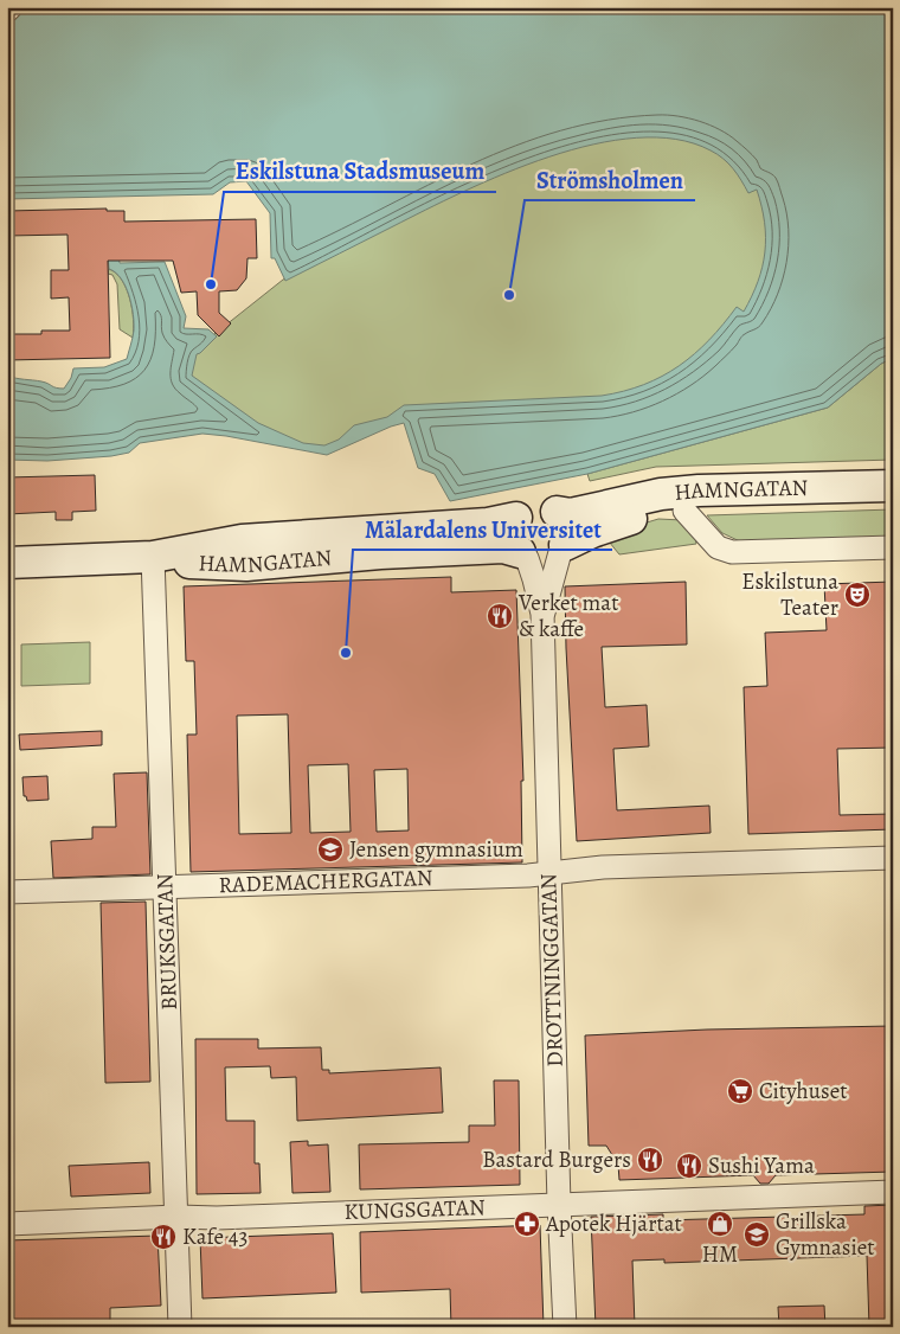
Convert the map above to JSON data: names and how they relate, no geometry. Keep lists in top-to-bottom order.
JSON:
{
  "streets": {
    "street": [
      "HAMNGATAN",
      "RADEMACHERGATAN",
      "BRUKSGATAN",
      "DROTTNINGGATAN",
      "KUNGSGATAN"
    ]
  },
  "crossings": [
    ["HAMNGATAN", "BRUKSGATAN"],
    ["HAMNGATAN", "DROTTNINGGATAN"],
    ["RADEMACHERGATAN", "BRUKSGATAN"],
    ["RADEMACHERGATAN", "DROTTNINGGATAN"],
    ["BRUKSGATAN", "KUNGSGATAN"],
    ["DROTTNINGGATAN", "KUNGSGATAN"]
  ],
  "places": {
    "other": ["Eskilstuna Stadsmuseum", "Strömsholmen", "Mälardalens Universitet"],
    "theatre": ["Eskilstuna Teater"],
    "restaurant": [
      "Verket mat & kaffe",
      "Bastard Burgers",
      "Sushi Yama",
      "Kafe 43"
    ],
    "school or university": ["Jensen gymnasium", "Grillska Gymnasiet"],
    "supermarket": ["Cityhuset"],
    "pharmacy": ["Apotek Hjärtat"],
    "shop": ["HM"]
  }
}
